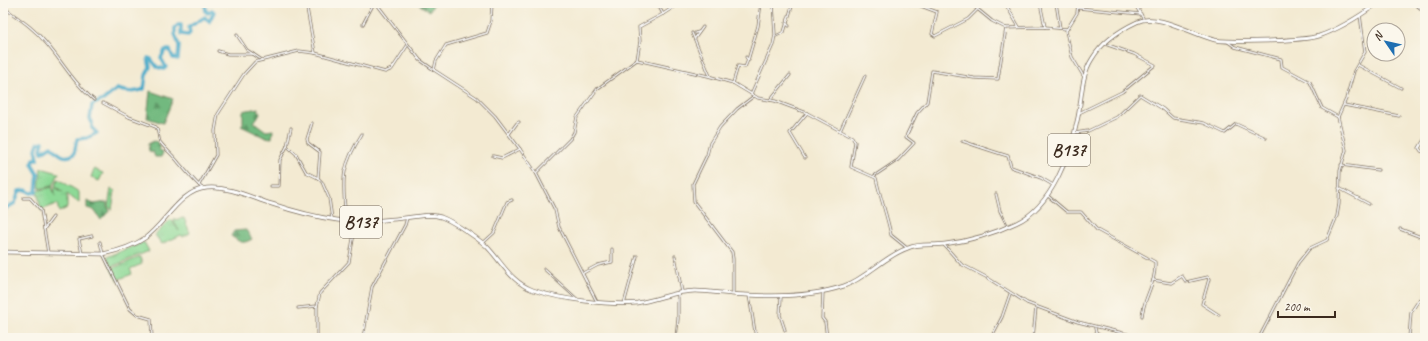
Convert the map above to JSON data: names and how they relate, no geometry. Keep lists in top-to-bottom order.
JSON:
{
  "streets": {
    "main road": ["B137"]
  },
  "scale_bar": "200 m",
  "north": "top left"
}
